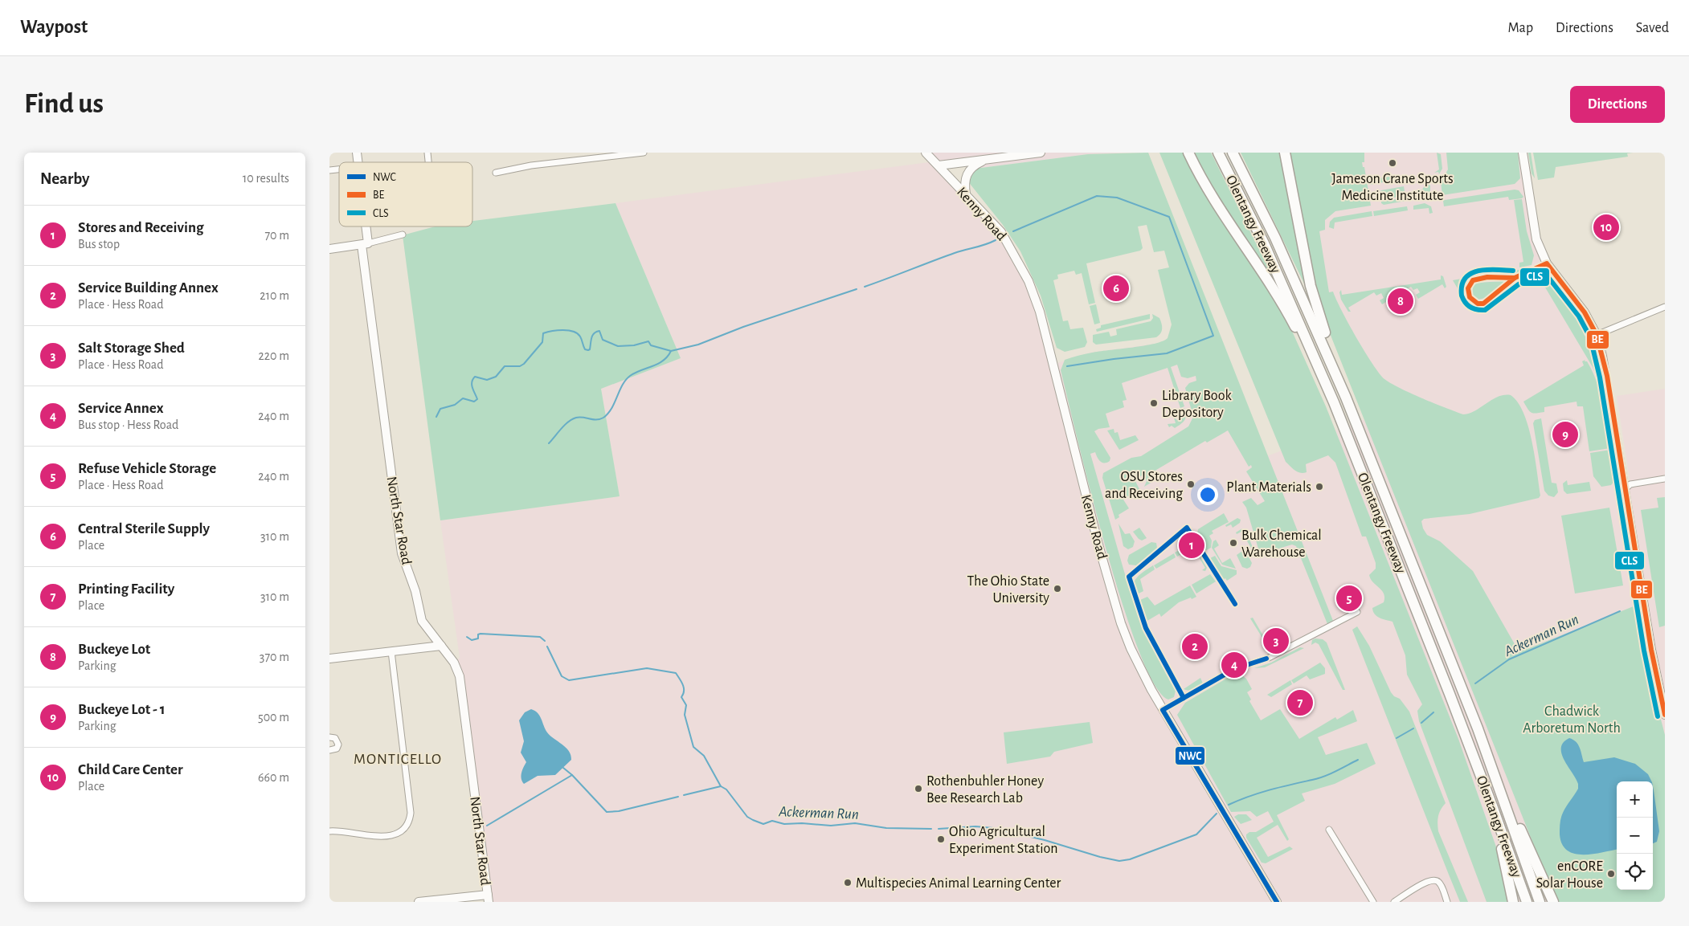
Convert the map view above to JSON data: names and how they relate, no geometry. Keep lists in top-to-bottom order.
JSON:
{
  "streets": {
    "highway": ["Olentangy Freeway"],
    "street": ["Kenny Road", "North Star Road"]
  },
  "districts": ["MONTICELLO"],
  "water": ["Ackerman Run"],
  "parks": ["Chadwick Arboretum North"],
  "places": [
    "Jameson Crane Sports Medicine Institute",
    "Library Book Depository",
    "OSU Stores and Receiving",
    "Plant Materials",
    "Bulk Chemical Warehouse",
    "The Ohio State University",
    "Rothenbuhler Honey Bee Research Lab",
    "Ohio Agricultural Experiment Station",
    "enCORE Solar House",
    "Multispecies Animal Learning Center"
  ],
  "lines": ["transit line BE", "transit line CLS", "transit line NWC"],
  "legend": ["NWC", "BE", "CLS"],
  "page": {
    "header": "Waypost",
    "nav": ["Map", "Directions", "Saved"],
    "buttons": "Directions",
    "title": "Find us",
    "heading": ["Nearby", "10 results"],
    "list": [
      {
        "mark": "1",
        "name": "Stores and Receiving",
        "note": "Bus stop",
        "value": "70 m"
      },
      {
        "mark": "2",
        "name": "Service Building Annex",
        "note": "Place · Hess Road",
        "value": "210 m"
      },
      {
        "mark": "3",
        "name": "Salt Storage Shed",
        "note": "Place · Hess Road",
        "value": "220 m"
      },
      {
        "mark": "4",
        "name": "Service Annex",
        "note": "Bus stop · Hess Road",
        "value": "240 m"
      },
      {
        "mark": "5",
        "name": "Refuse Vehicle Storage",
        "note": "Place · Hess Road",
        "value": "240 m"
      },
      {
        "mark": "6",
        "name": "Central Sterile Supply",
        "note": "Place",
        "value": "310 m"
      },
      {
        "mark": "7",
        "name": "Printing Facility",
        "note": "Place",
        "value": "310 m"
      },
      {
        "mark": "8",
        "name": "Buckeye Lot",
        "note": "Parking",
        "value": "370 m"
      },
      {
        "mark": "9",
        "name": "Buckeye Lot - 1",
        "note": "Parking",
        "value": "500 m"
      },
      {
        "mark": "10",
        "name": "Child Care Center",
        "note": "Place",
        "value": "660 m"
      }
    ],
    "pins": [
      "10",
      "6",
      "8",
      "9",
      "1",
      "5",
      "3",
      "2",
      "4",
      "7"
    ],
    "map_buttons": ["+", "−"]
  }
}
